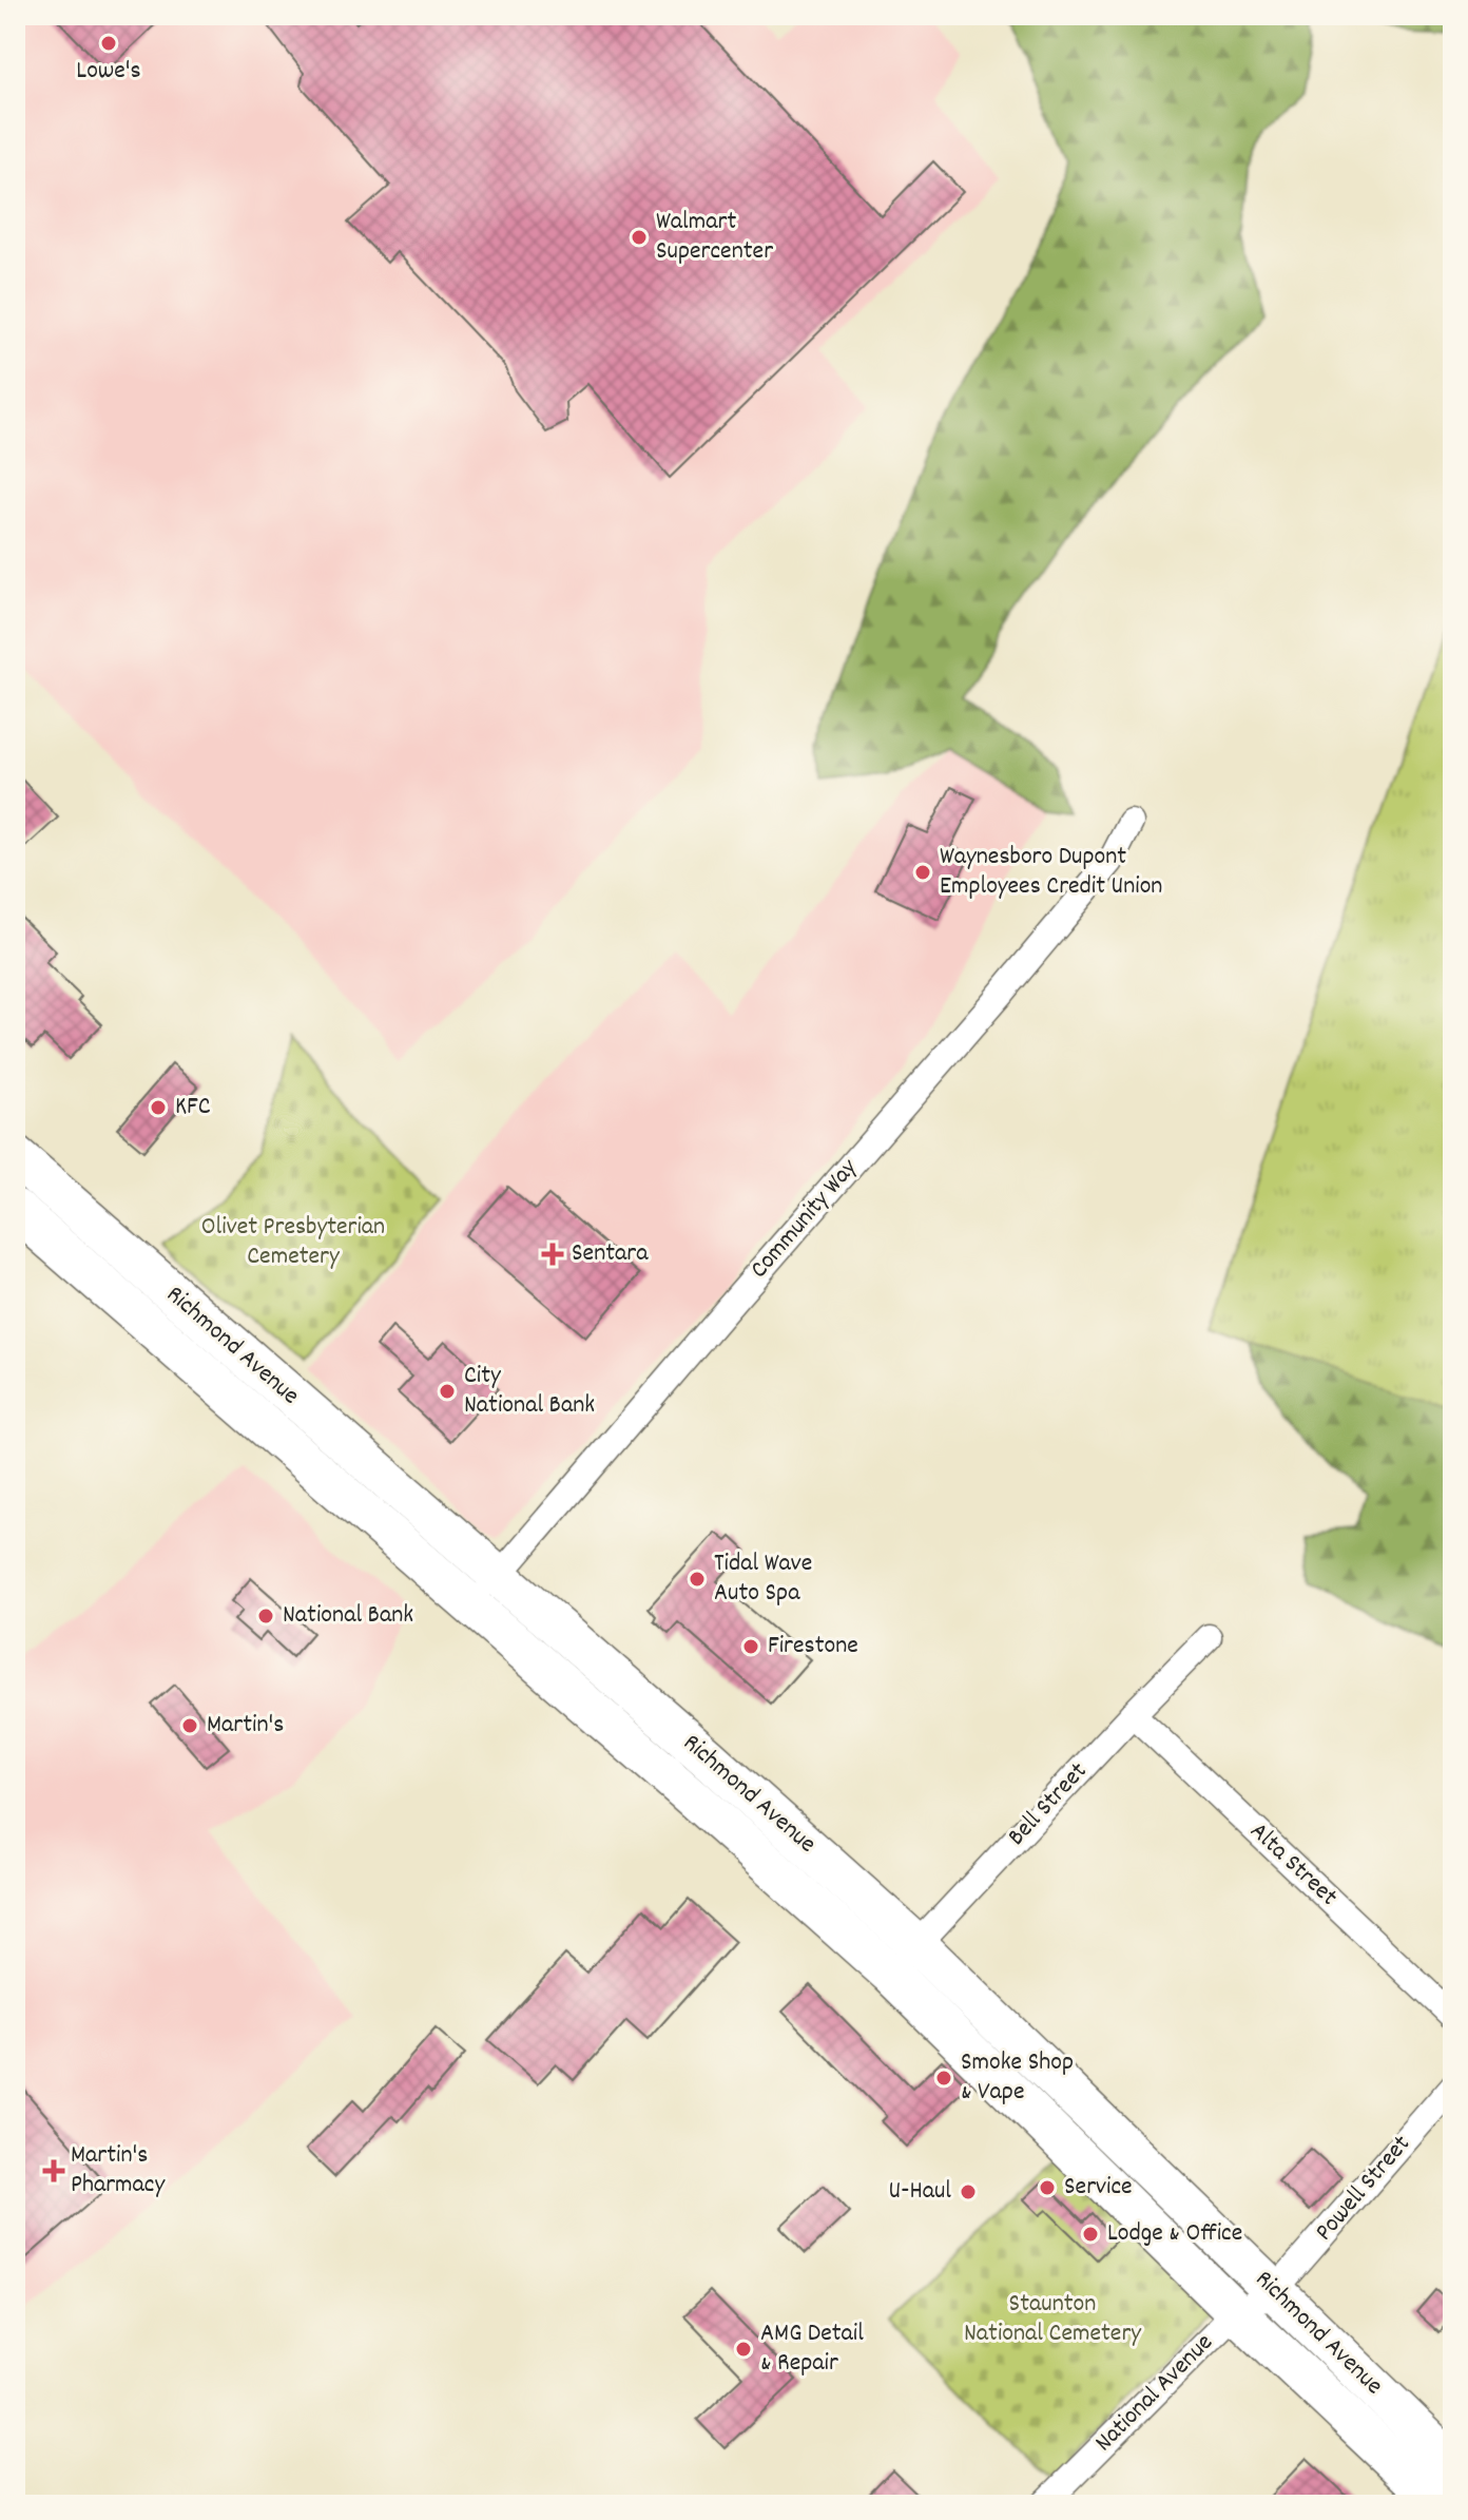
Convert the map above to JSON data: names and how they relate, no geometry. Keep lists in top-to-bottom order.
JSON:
{
  "streets": {
    "main road": ["Richmond Avenue"],
    "street": [
      "Community Way",
      "Bell Street",
      "Alta Street",
      "Powell Street",
      "National Avenue"
    ]
  },
  "crossings": [
    ["Community Way", "Richmond Avenue"],
    ["Richmond Avenue", "Bell Street"],
    ["Richmond Avenue", "Powell Street"],
    ["Richmond Avenue", "National Avenue"],
    ["Bell Street", "Alta Street"],
    ["Powell Street", "National Avenue"]
  ],
  "parks": ["Olivet Presbyterian Cemetery", "Staunton National Cemetery"],
  "places": {
    "other": [
      "Lowe's",
      "Walmart Supercenter",
      "Waynesboro Dupont Employees Credit Union",
      "KFC",
      "City National Bank",
      "Tidal Wave Auto Spa",
      "National Bank",
      "Firestone",
      "Martin's",
      "Smoke Shop & Vape",
      "Service",
      "U-Haul",
      "Lodge & Office",
      "AMG Detail & Repair"
    ],
    "health": ["Sentara", "Martin's Pharmacy"]
  }
}
